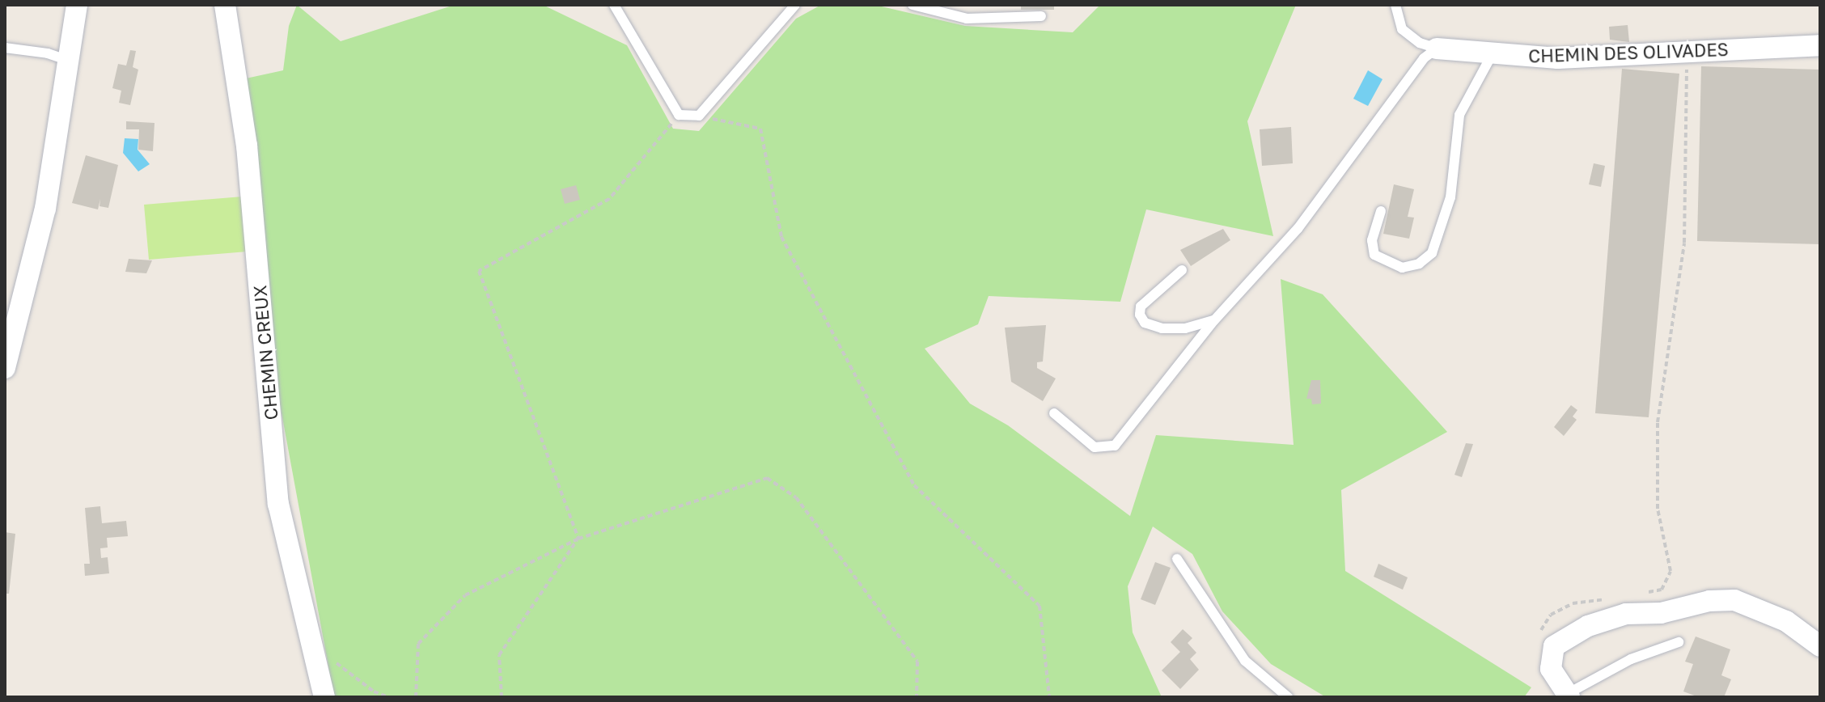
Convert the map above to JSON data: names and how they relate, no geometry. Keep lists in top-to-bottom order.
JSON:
{
  "streets": {
    "street": ["CHEMIN DES OLIVADES", "CHEMIN CREUX"]
  }
}
